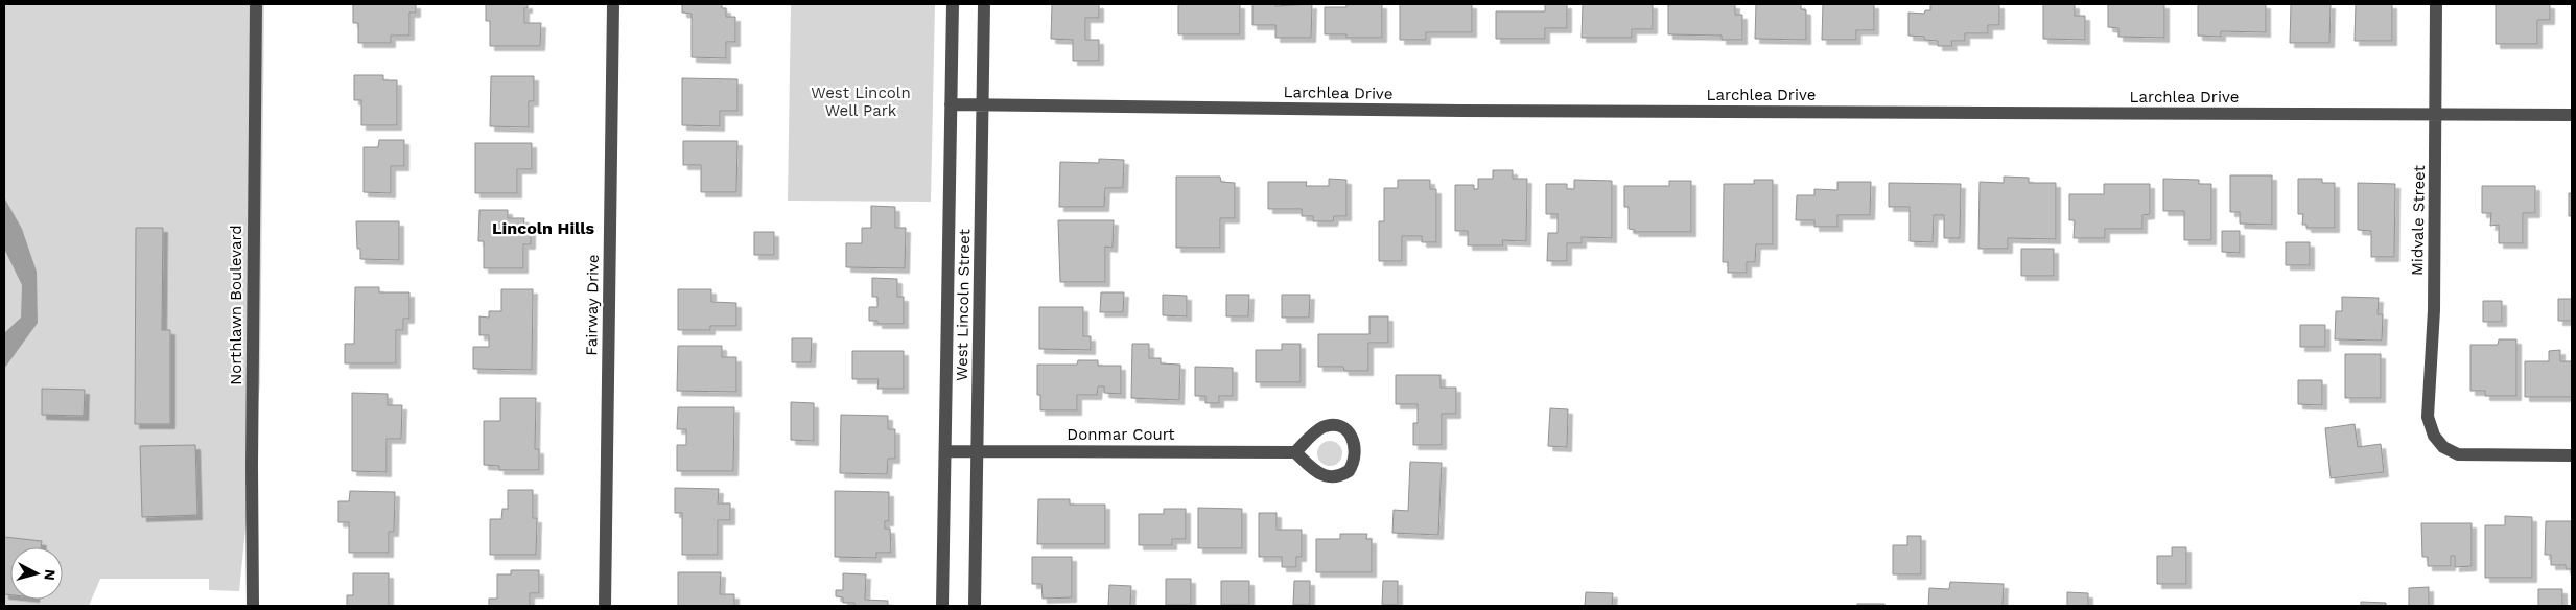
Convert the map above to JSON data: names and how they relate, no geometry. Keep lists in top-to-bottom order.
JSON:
{
  "streets": {
    "street": [
      "Larchlea Drive",
      "Midvale Street",
      "Northlawn Boulevard",
      "Fairway Drive",
      "West Lincoln Street",
      "Donmar Court"
    ]
  },
  "crossings": [
    ["Larchlea Drive", "Midvale Street"],
    ["Larchlea Drive", "West Lincoln Street"],
    ["West Lincoln Street", "Donmar Court"]
  ],
  "districts": ["Lincoln Hills"],
  "parks": ["West Lincoln Well Park"],
  "north": "right"
}
